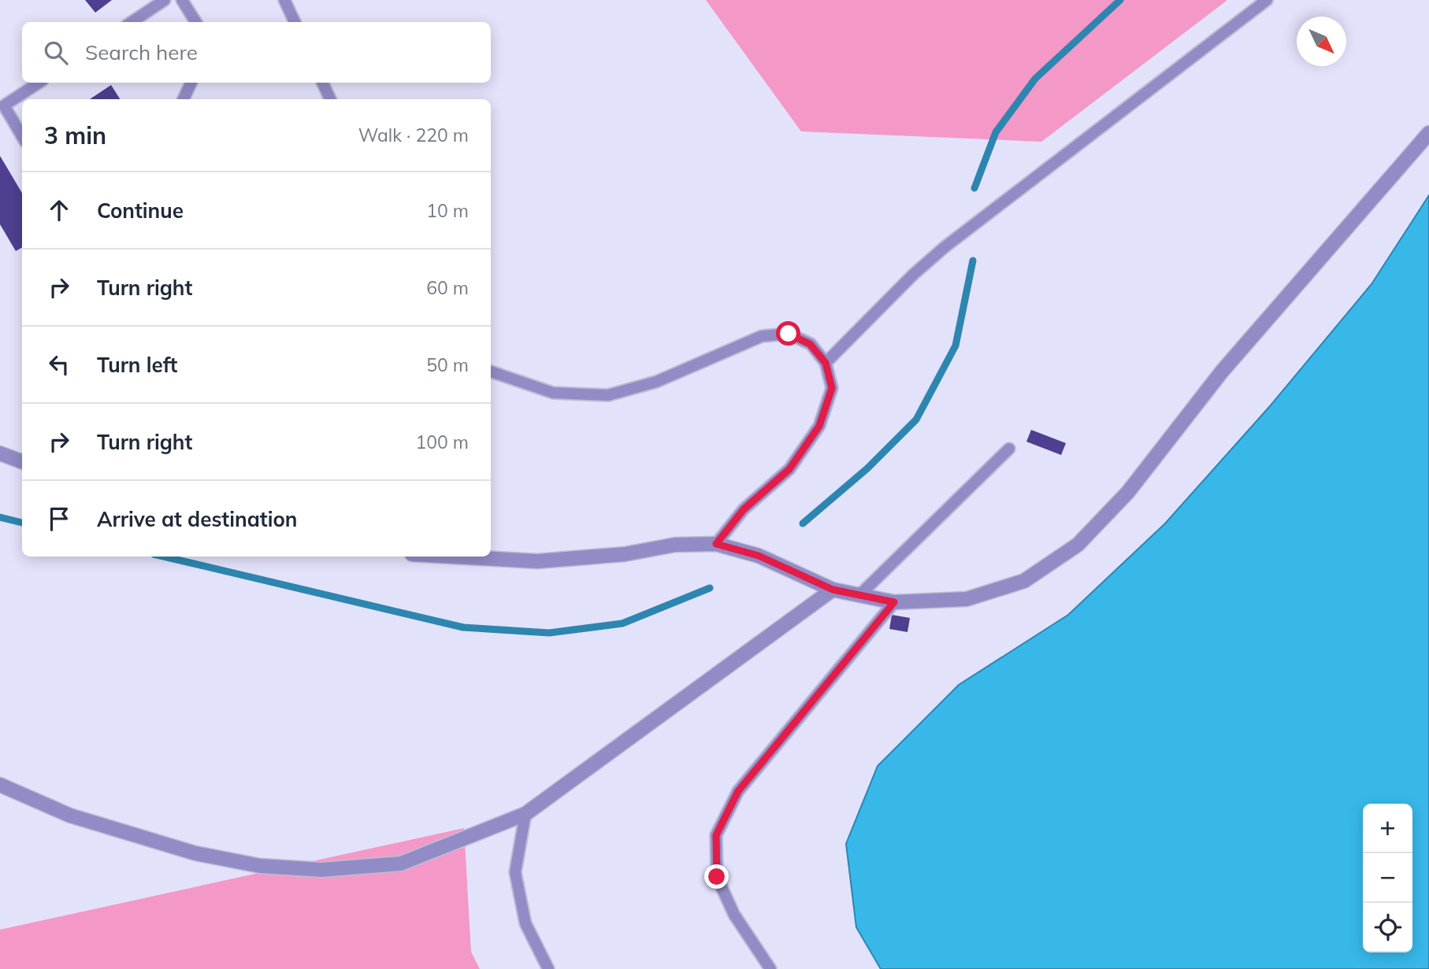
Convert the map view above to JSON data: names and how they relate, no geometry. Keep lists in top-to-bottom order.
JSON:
{
  "north": "bottom right",
  "page": {
    "search": "Search here",
    "heading": ["3 min", "Walk · 220 m"],
    "list": [
      ["Continue", "10 m"],
      ["Turn right", "60 m"],
      ["Turn left", "50 m"],
      ["Turn right", "100 m"],
      "Arrive at destination"
    ],
    "map_buttons": ["+", "−"]
  }
}
